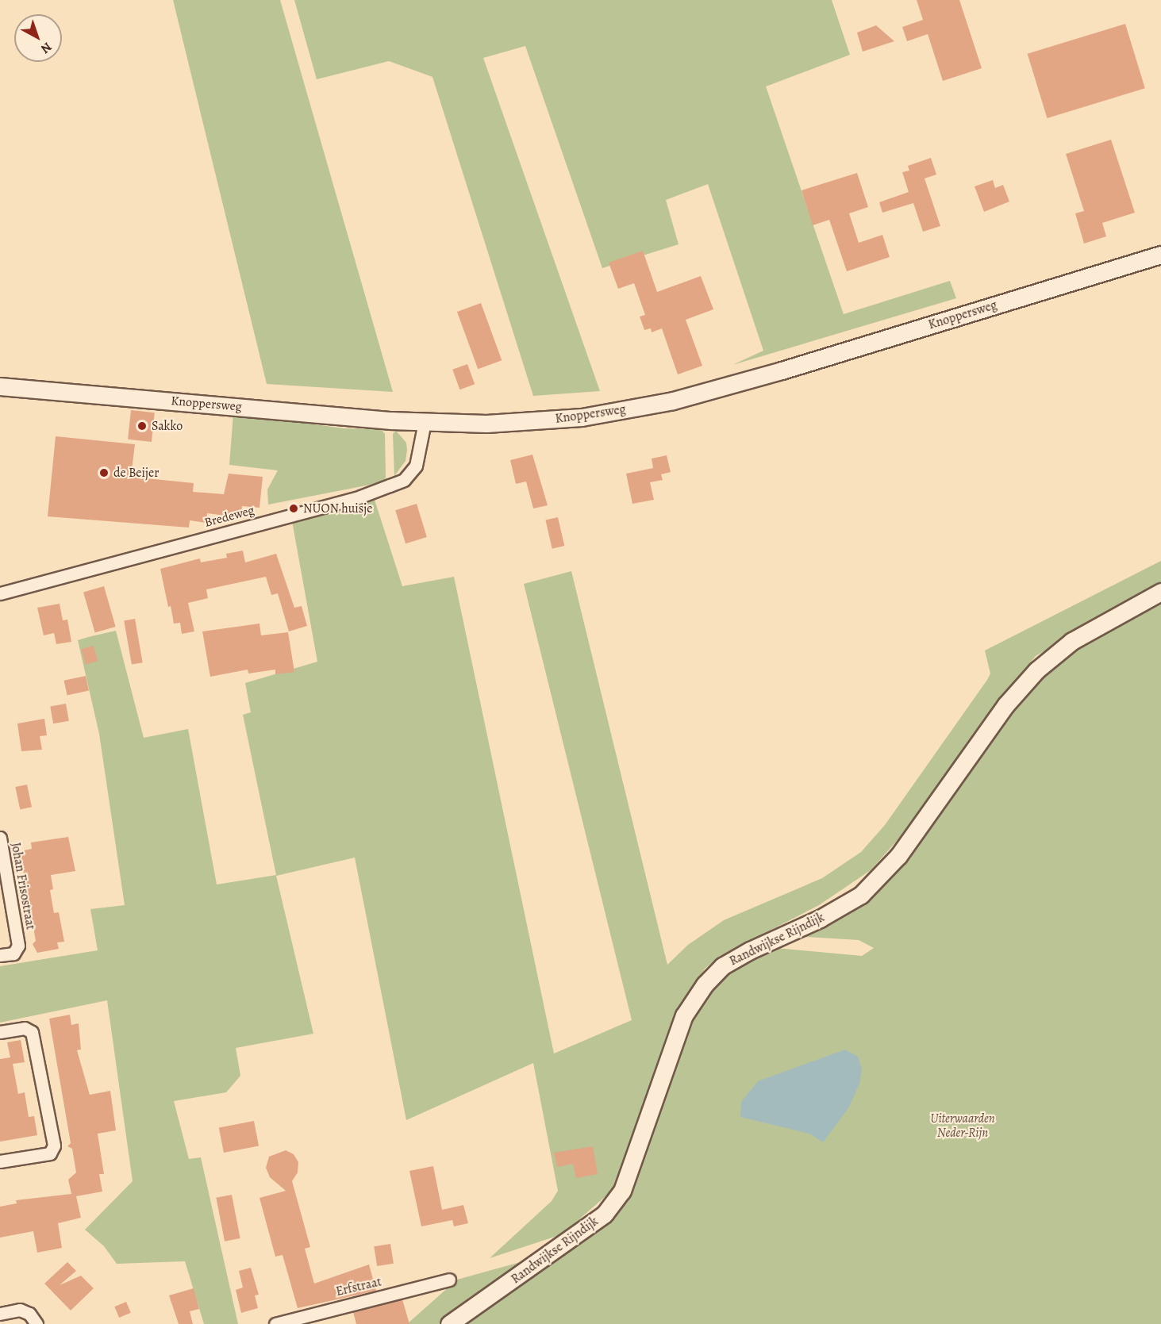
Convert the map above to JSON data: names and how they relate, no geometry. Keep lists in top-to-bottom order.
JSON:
{
  "streets": {
    "main road": ["Knoppersweg", "Randwijkse Rijndijk"],
    "street": ["Bredeweg", "Johan Frisostraat", "Erfstraat"]
  },
  "crossings": [
    ["Knoppersweg", "Bredeweg"]
  ],
  "parks": ["Uiterwaarden Neder-Rijn"],
  "places": ["Sakko", "de Beijer", "NUON huisje"],
  "north": "bottom right"
}
